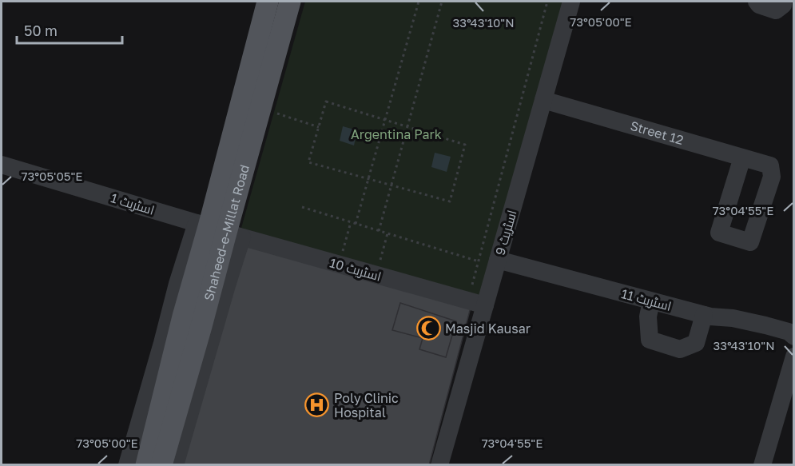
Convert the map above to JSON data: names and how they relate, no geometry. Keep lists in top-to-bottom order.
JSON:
{
  "streets": {
    "main road": ["Shaheed-e-Millat Road"],
    "street": [
      "Street 12",
      "اسٹریٹ 1",
      "اسٹریٹ 9",
      "اسٹریٹ 10",
      "اسٹریٹ 11"
    ]
  },
  "crossings": [
    ["Street 12", "اسٹریٹ 9"],
    ["اسٹریٹ 1", "Shaheed-e-Millat Road"],
    ["اسٹریٹ 1", "اسٹریٹ 10"],
    ["اسٹریٹ 9", "اسٹریٹ 10"],
    ["اسٹریٹ 9", "اسٹریٹ 11"],
    ["Shaheed-e-Millat Road", "اسٹریٹ 10"]
  ],
  "parks": ["Argentina Park"],
  "places": {
    "mosque": ["Masjid Kausar"],
    "hospital": ["Poly Clinic Hospital"]
  },
  "scale_bar": "50 m",
  "coordinates": [
    "73°05'00\"E",
    "33°43'10\"N",
    "73°05'05\"E",
    "73°04'55\"E"
  ]
}
